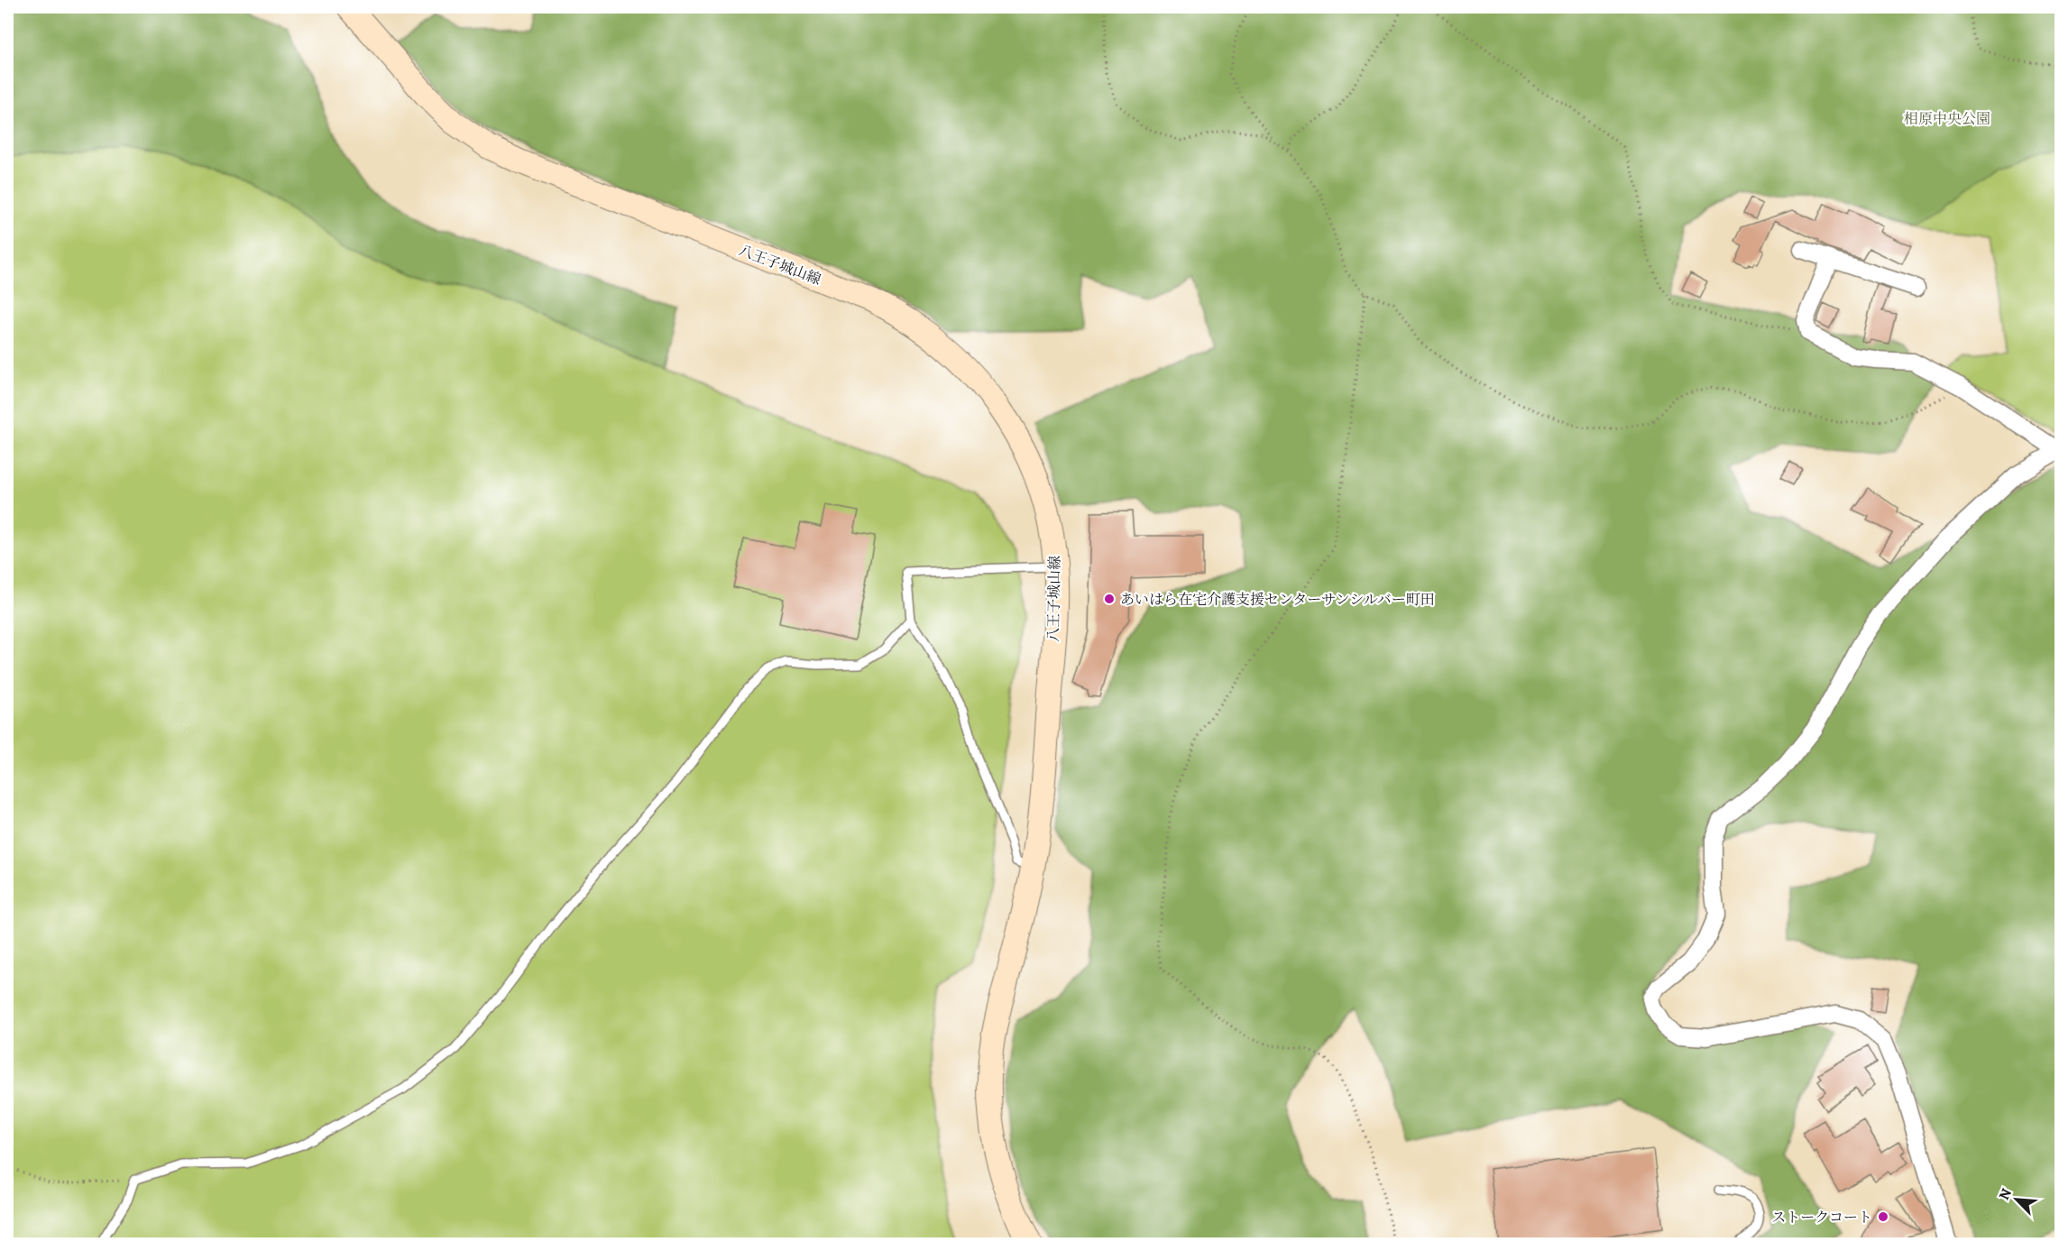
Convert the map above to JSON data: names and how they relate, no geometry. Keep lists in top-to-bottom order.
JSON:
{
  "streets": {
    "main road": ["八王子城山線"]
  },
  "parks": ["相原中央公園"],
  "places": ["あいはら在宅介護支援センターサンシルバー町田", "ストークコート"],
  "north": "top left"
}
